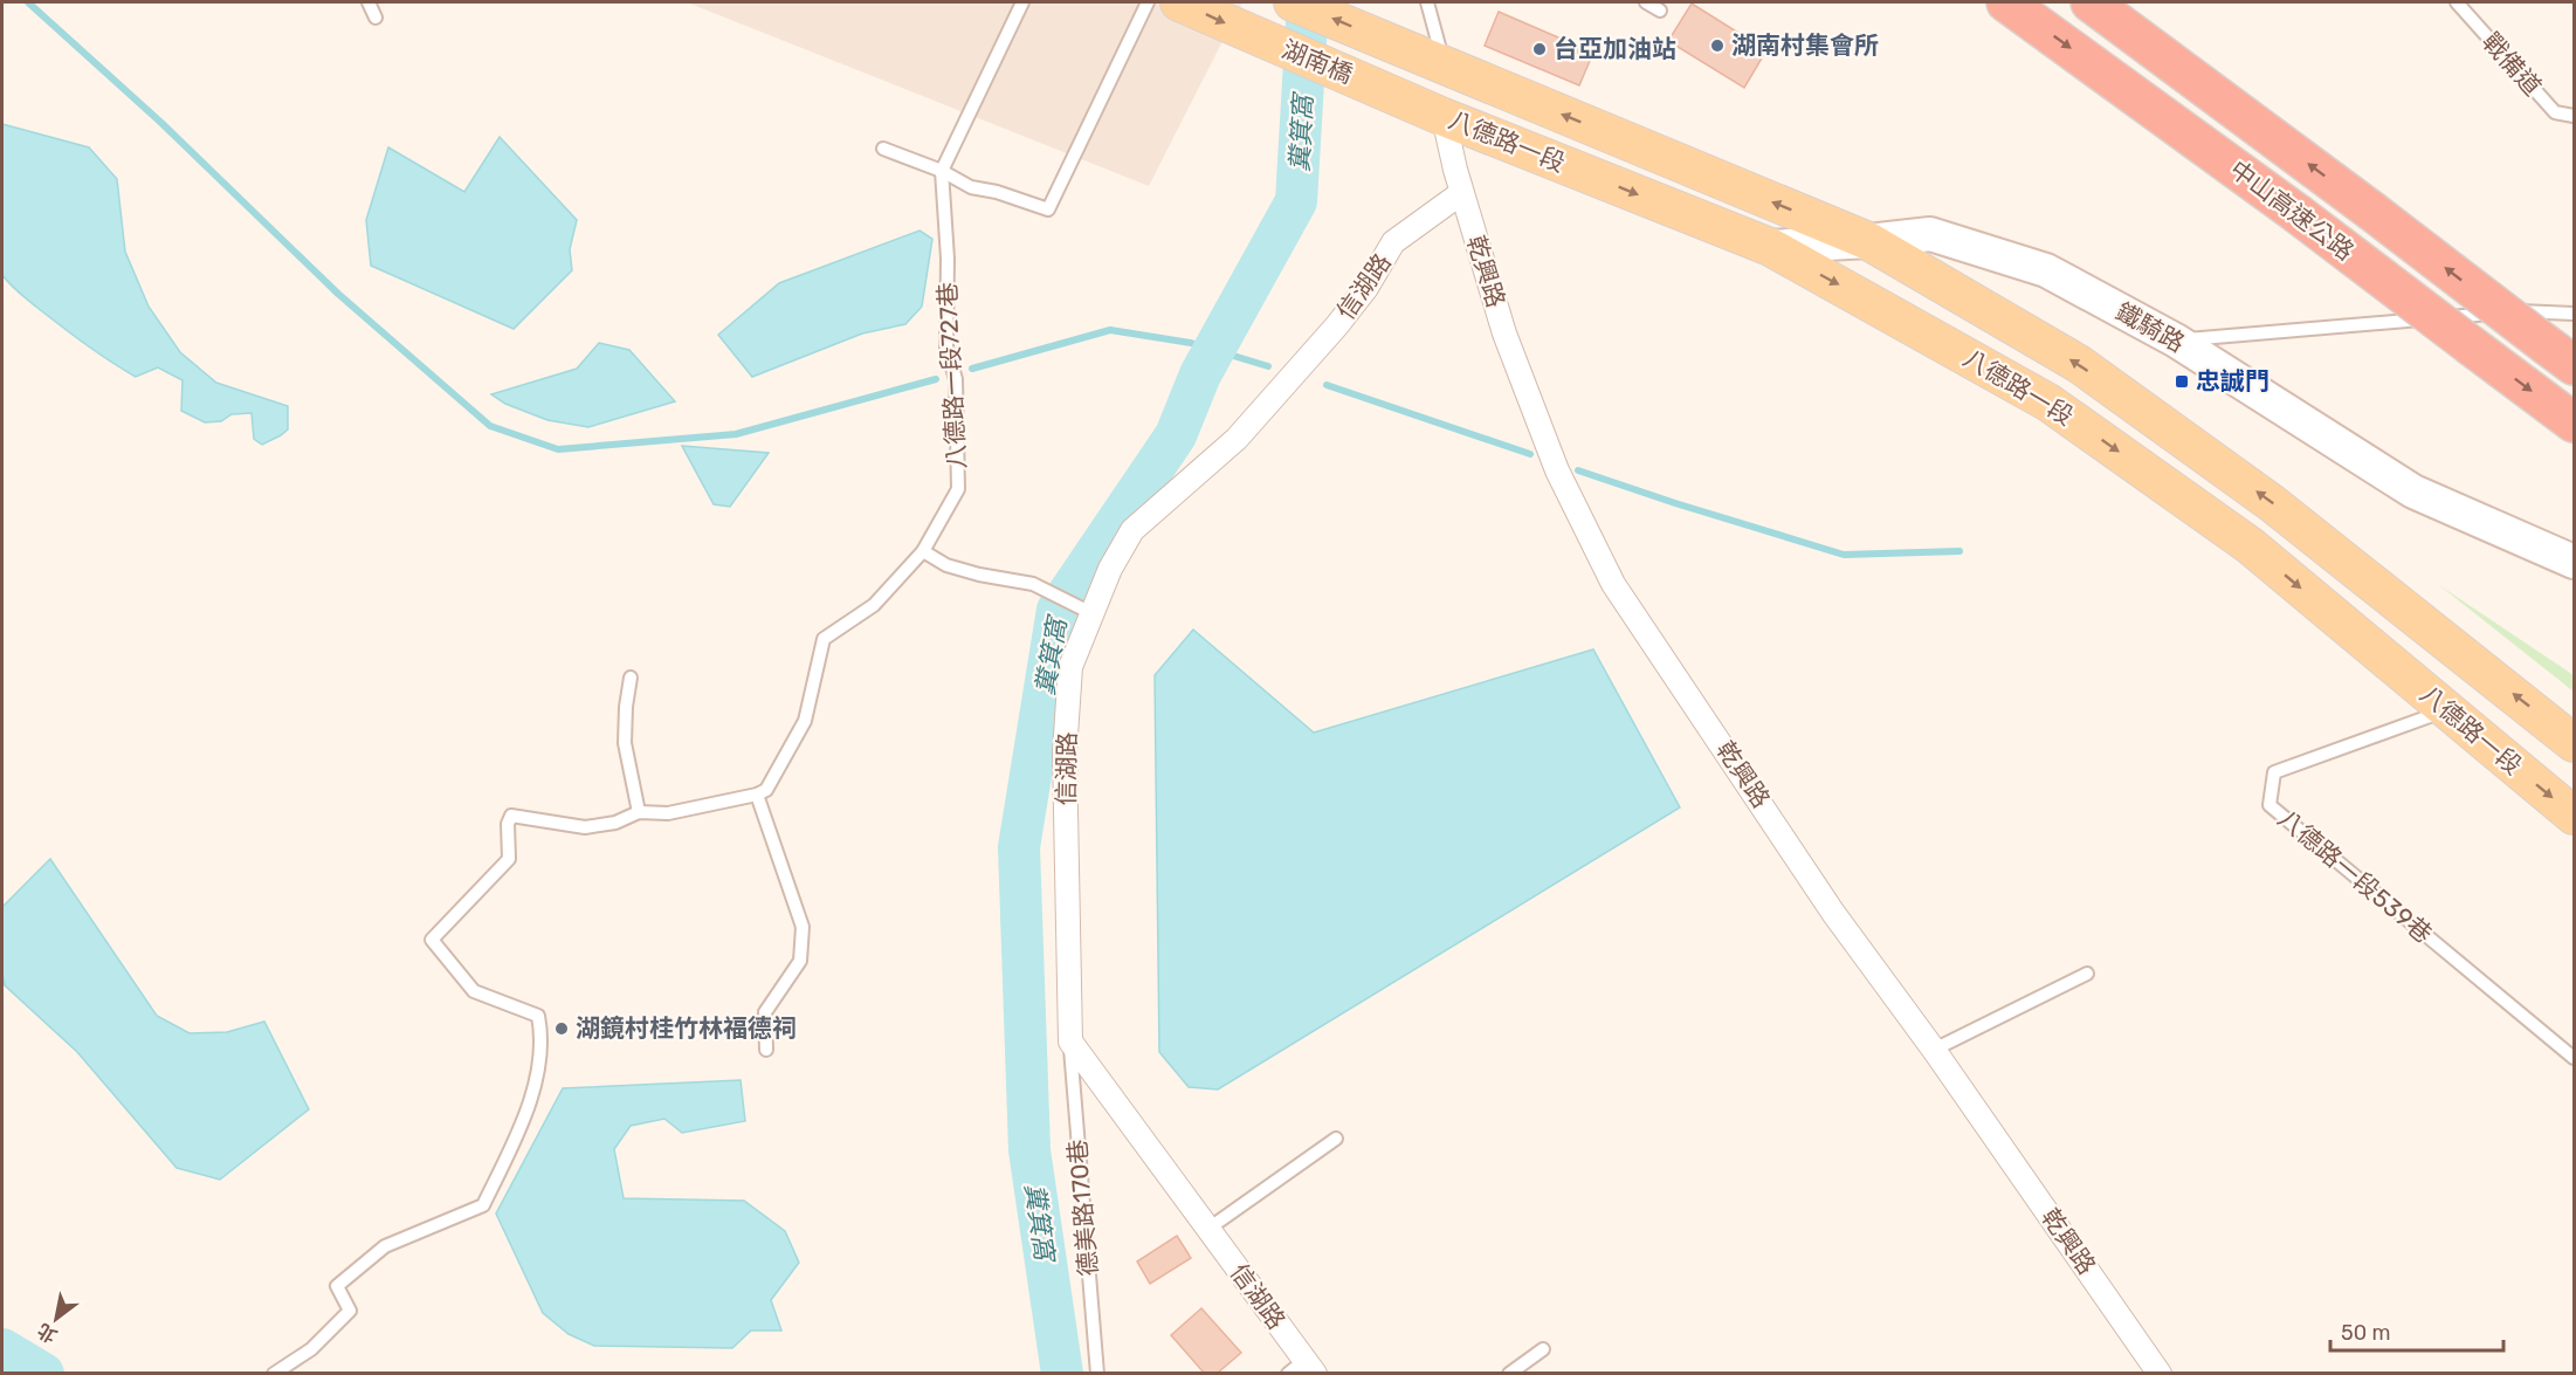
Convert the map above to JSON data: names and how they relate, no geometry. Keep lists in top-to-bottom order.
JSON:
{
  "streets": {
    "highway": ["中山高速公路"],
    "main road": ["湖南橋", "八德路一段", "鐵騎路"],
    "street": ["乾興路", "信湖路"],
    "lane": [
      "戰備道",
      "八德路一段727巷",
      "八德路一段539巷",
      "德美路170巷"
    ]
  },
  "crossings": [
    ["湖南橋", "八德路一段"],
    ["八德路一段", "乾興路"],
    ["八德路一段", "鐵騎路"],
    ["八德路一段", "八德路一段539巷"],
    ["乾興路", "信湖路"],
    ["信湖路", "德美路170巷"]
  ],
  "water": ["糞箕窩"],
  "places": {
    "other": ["湖南村集會所", "台亞加油站", "湖鏡村桂竹林福德祠"],
    "transit": ["忠誠門"]
  },
  "scale_bar": "50 m",
  "north": "bottom left"
}
